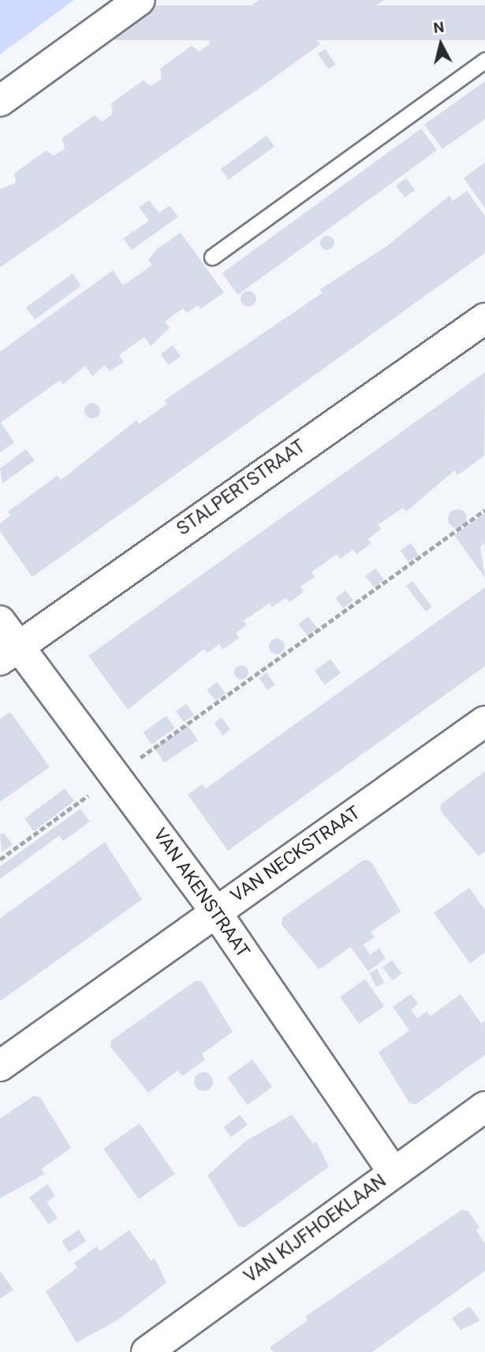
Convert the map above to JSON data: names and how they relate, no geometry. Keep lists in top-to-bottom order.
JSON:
{
  "streets": {
    "street": [
      "STALPERTSTRAAT",
      "VAN NECKSTRAAT",
      "VAN AKENSTRAAT",
      "VAN KIJFHOEKLAAN"
    ]
  },
  "crossings": [
    ["STALPERTSTRAAT", "VAN AKENSTRAAT"],
    ["VAN NECKSTRAAT", "VAN AKENSTRAAT"],
    ["VAN AKENSTRAAT", "VAN KIJFHOEKLAAN"]
  ],
  "north": "top"
}
